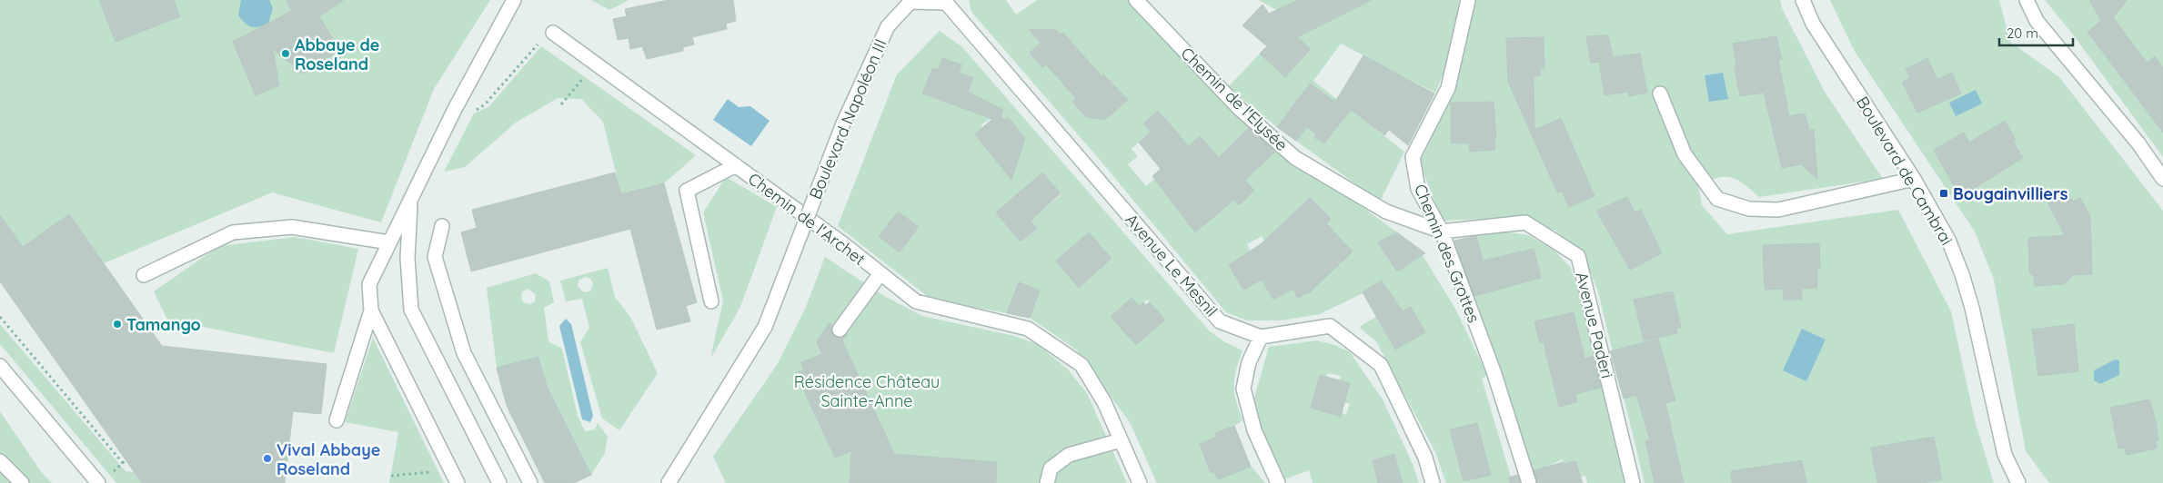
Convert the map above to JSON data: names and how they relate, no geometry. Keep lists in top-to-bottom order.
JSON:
{
  "streets": {
    "street": [
      "Chemin de l'Elysée",
      "Boulevard Napoléon III",
      "Boulevard de Cambrai",
      "Chemin de l'Archet",
      "Chemin des Grottes",
      "Avenue Le Mesnil",
      "Avenue Paderi"
    ]
  },
  "crossings": [
    ["Chemin de l'Elysée", "Chemin des Grottes"],
    ["Chemin de l'Elysée", "Avenue Paderi"],
    ["Boulevard Napoléon III", "Avenue Le Mesnil"],
    ["Chemin des Grottes", "Avenue Paderi"]
  ],
  "parks": ["Résidence Château Sainte-Anne"],
  "places": {
    "other": ["Abbaye de Roseland", "Tamango", "Vival Abbaye Roseland"],
    "transit": ["Bougainvilliers"]
  },
  "scale_bar": "20 m"
}
